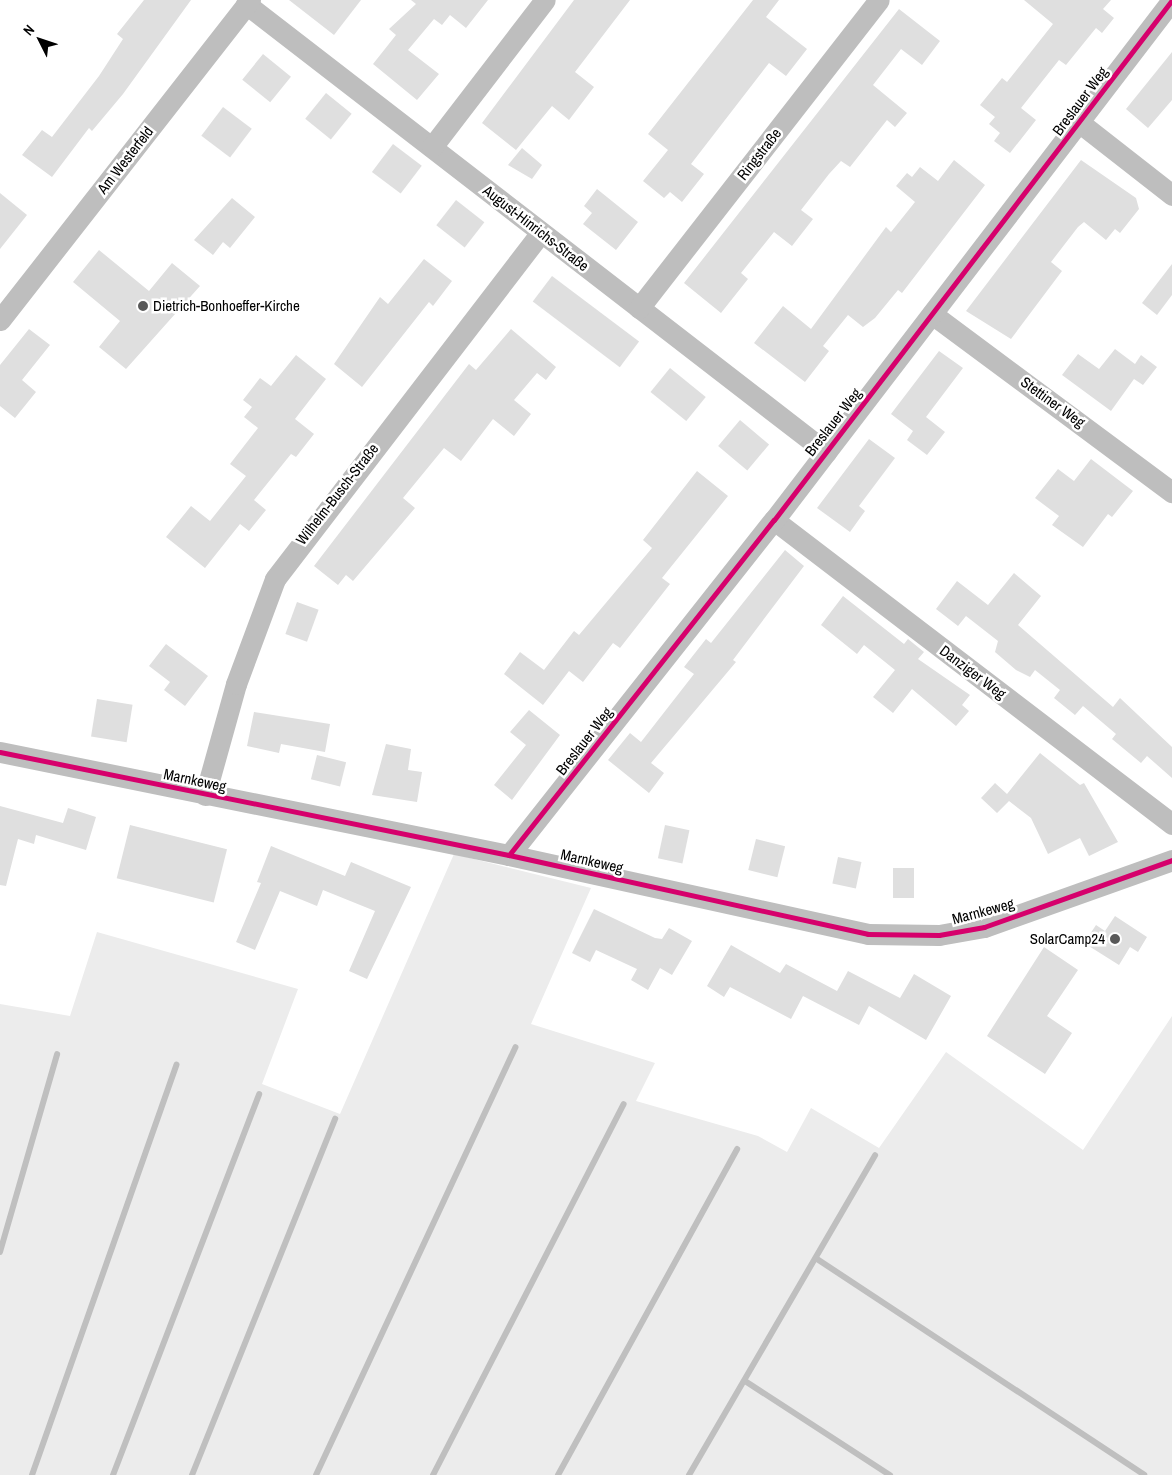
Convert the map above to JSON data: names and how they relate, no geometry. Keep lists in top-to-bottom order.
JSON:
{
  "streets": {
    "street": [
      "Breslauer Weg",
      "Ringstraße",
      "Am Westerfeld",
      "August-Hinrichs-Straße",
      "Stettiner Weg",
      "Wilhelm-Busch-Straße",
      "Danziger Weg",
      "Marnkeweg"
    ]
  },
  "crossings": [
    ["Breslauer Weg", "August-Hinrichs-Straße"],
    ["Breslauer Weg", "Stettiner Weg"],
    ["Breslauer Weg", "Danziger Weg"],
    ["Breslauer Weg", "Marnkeweg"],
    ["Ringstraße", "August-Hinrichs-Straße"],
    ["Am Westerfeld", "August-Hinrichs-Straße"],
    ["August-Hinrichs-Straße", "Wilhelm-Busch-Straße"],
    ["Wilhelm-Busch-Straße", "Marnkeweg"]
  ],
  "places": ["Dietrich-Bonhoeffer-Kirche", "SolarCamp24"],
  "north": "top left"
}
